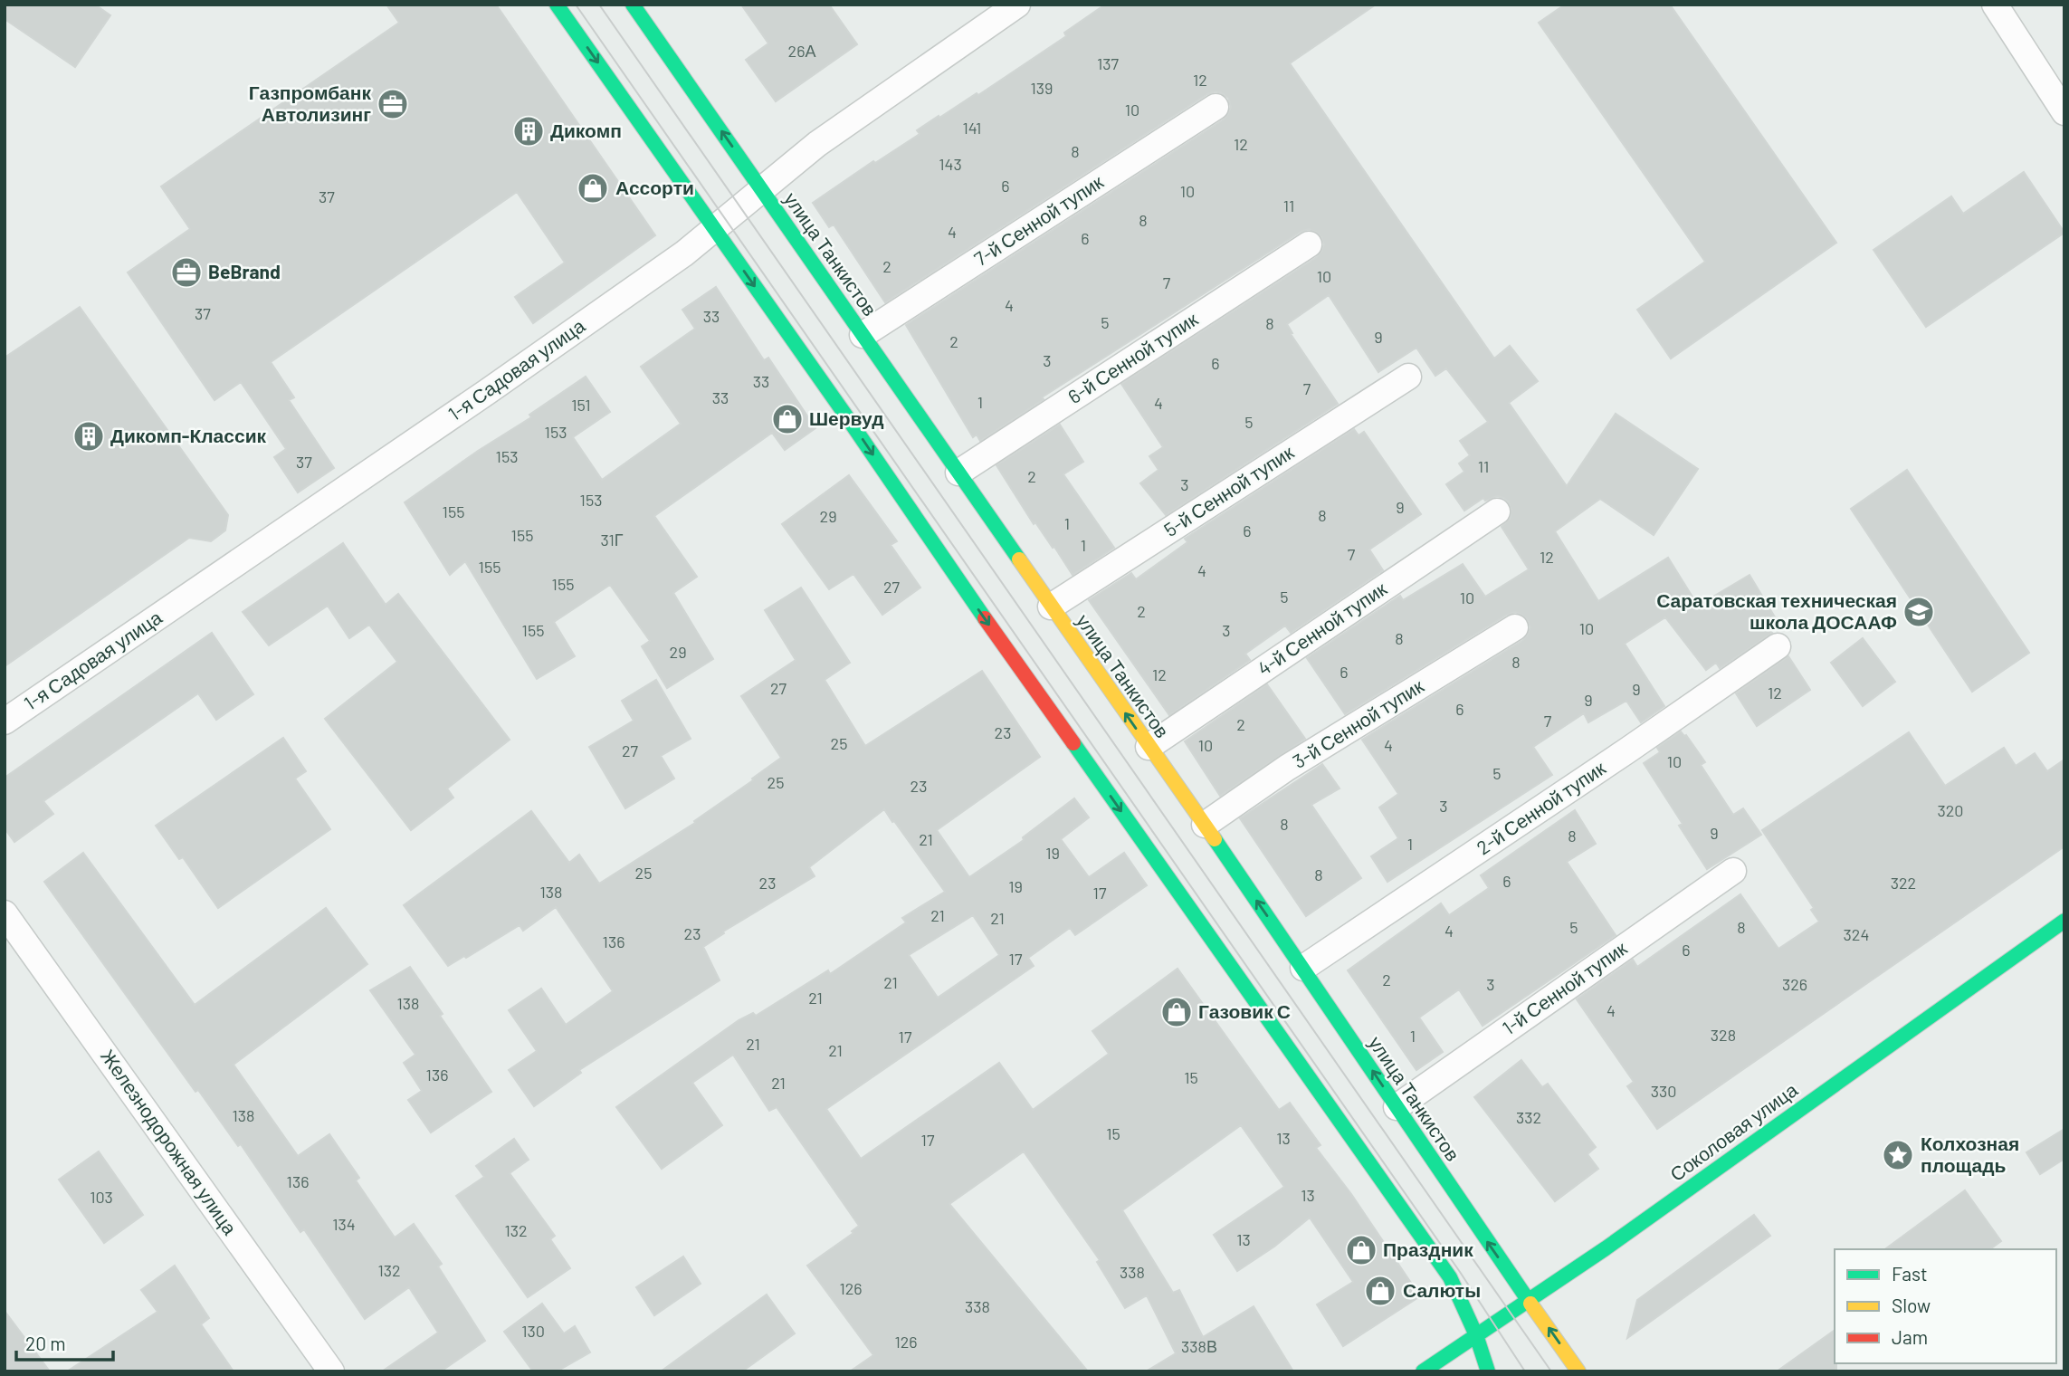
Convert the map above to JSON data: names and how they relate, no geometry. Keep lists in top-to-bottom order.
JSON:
{
  "streets": {
    "main road": ["улица Танкистов", "Соколовая улица"],
    "street": [
      "7-й Сенной тупик",
      "6-й Сенной тупик",
      "1-я Садовая улица",
      "5-й Сенной тупик",
      "4-й Сенной тупик",
      "3-й Сенной тупик",
      "2-й Сенной тупик",
      "1-й Сенной тупик",
      "Железнодорожная улица"
    ]
  },
  "crossings": [
    ["7-й Сенной тупик", "улица Танкистов"],
    ["улица Танкистов", "6-й Сенной тупик"],
    ["улица Танкистов", "1-я Садовая улица"],
    ["улица Танкистов", "5-й Сенной тупик"],
    ["улица Танкистов", "4-й Сенной тупик"],
    ["улица Танкистов", "3-й Сенной тупик"],
    ["улица Танкистов", "2-й Сенной тупик"],
    ["улица Танкистов", "1-й Сенной тупик"],
    ["улица Танкистов", "Соколовая улица"]
  ],
  "places": {
    "office": ["Газпромбанк Автолизинг", "BeBrand"],
    "building": ["Дикомп", "Дикомп-Классик"],
    "shop": [
      "Ассорти",
      "Шервуд",
      "Газовик С",
      "Праздник",
      "Салюты"
    ],
    "school or university": ["Саратовская техническая школа ДОСААФ"],
    "place": ["Колхозная площадь"]
  },
  "house_numbers": [
    "26А",
    "137",
    "12",
    "139",
    "10",
    "141",
    "12",
    "8",
    "143",
    "6",
    "10",
    "37",
    "11",
    "8",
    "4",
    "6",
    "2",
    "10",
    "7",
    "4",
    "37",
    "33",
    "5",
    "8",
    "9",
    "2",
    "3",
    "6",
    "33",
    "7",
    "33",
    "1",
    "4",
    "151",
    "5",
    "153",
    "153",
    "37",
    "11",
    "2",
    "3",
    "153",
    "9",
    "155",
    "8",
    "29",
    "1",
    "6",
    "155",
    "31Г",
    "1",
    "7",
    "12",
    "155",
    "4",
    "155",
    "27",
    "5",
    "10",
    "2",
    "10",
    "155",
    "3",
    "8",
    "29",
    "8",
    "6",
    "12",
    "27",
    "9",
    "12",
    "9",
    "6",
    "7",
    "2",
    "23",
    "25",
    "10",
    "4",
    "27",
    "10",
    "5",
    "25",
    "23",
    "3",
    "320",
    "8",
    "9",
    "8",
    "21",
    "1",
    "19",
    "25",
    "8",
    "6",
    "23",
    "322",
    "19",
    "138",
    "17",
    "21",
    "21",
    "5",
    "8",
    "4",
    "23",
    "324",
    "136",
    "6",
    "17",
    "2",
    "21",
    "3",
    "326",
    "21",
    "138",
    "4",
    "328",
    "1",
    "17",
    "21",
    "21",
    "136",
    "15",
    "21",
    "330",
    "138",
    "332",
    "15",
    "13",
    "17",
    "136",
    "13",
    "103",
    "134",
    "132",
    "13",
    "132",
    "338",
    "126",
    "338",
    "130",
    "126",
    "338В"
  ],
  "legend": ["Fast", "Slow", "Jam"],
  "scale_bar": "20 m"
}
